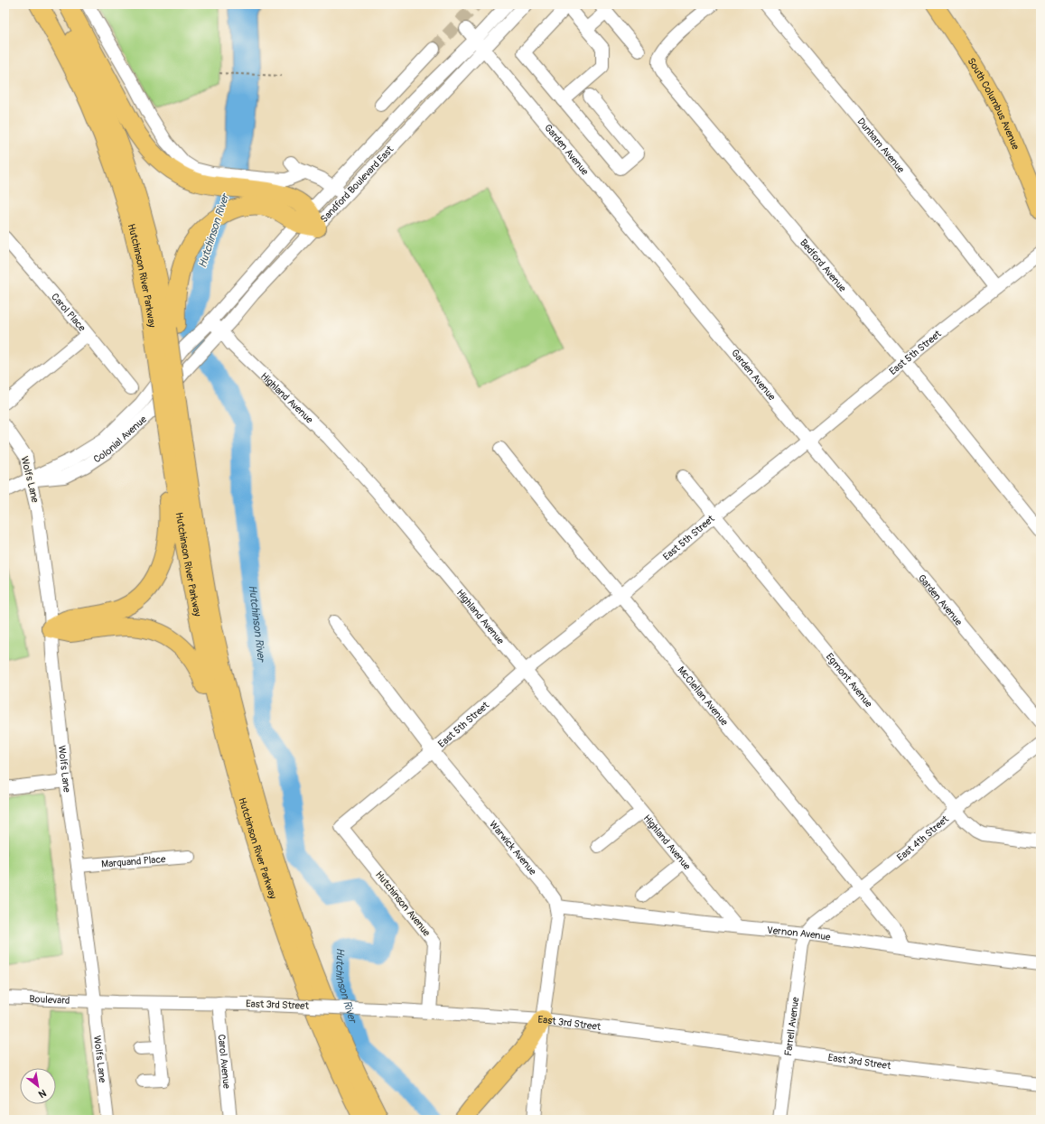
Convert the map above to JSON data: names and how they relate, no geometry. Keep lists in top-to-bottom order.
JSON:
{
  "streets": {
    "highway": ["Hutchinson River Parkway"],
    "main road": ["South Columbus Avenue"],
    "street": [
      "Dunham Avenue",
      "Garden Avenue",
      "Sandford Boulevard East",
      "Bedford Avenue",
      "Carol Place",
      "East 5th Street",
      "Highland Avenue",
      "Colonial Avenue",
      "Wolfs Lane",
      "Egmont Avenue",
      "McClellan Avenue",
      "East 4th Street",
      "Warwick Avenue",
      "Marquand Place",
      "Hutchinson Avenue",
      "Vernon Avenue",
      "Boulevard",
      "East 3rd Street",
      "Farrell Avenue",
      "Carol Avenue"
    ]
  },
  "crossings": [
    ["Dunham Avenue", "East 5th Street"],
    ["Garden Avenue", "Sandford Boulevard East"],
    ["Garden Avenue", "East 5th Street"],
    ["Sandford Boulevard East", "Highland Avenue"],
    ["Sandford Boulevard East", "Colonial Avenue"],
    ["Bedford Avenue", "East 5th Street"],
    ["East 5th Street", "Highland Avenue"],
    ["East 5th Street", "Egmont Avenue"],
    ["East 5th Street", "McClellan Avenue"],
    ["East 5th Street", "Warwick Avenue"],
    ["East 5th Street", "Hutchinson Avenue"],
    ["Highland Avenue", "Vernon Avenue"],
    ["Colonial Avenue", "Wolfs Lane"],
    ["Wolfs Lane", "Marquand Place"],
    ["Wolfs Lane", "Boulevard"],
    ["Wolfs Lane", "East 3rd Street"],
    ["Egmont Avenue", "East 4th Street"],
    ["McClellan Avenue", "East 4th Street"],
    ["McClellan Avenue", "Vernon Avenue"],
    ["East 4th Street", "Vernon Avenue"],
    ["East 4th Street", "Farrell Avenue"],
    ["Warwick Avenue", "Vernon Avenue"],
    ["Warwick Avenue", "East 3rd Street"],
    ["Hutchinson Avenue", "East 3rd Street"],
    ["Vernon Avenue", "Farrell Avenue"],
    ["Boulevard", "East 3rd Street"],
    ["East 3rd Street", "Farrell Avenue"],
    ["East 3rd Street", "Carol Avenue"]
  ],
  "water": ["Hutchinson River"],
  "north": "bottom right"
}
